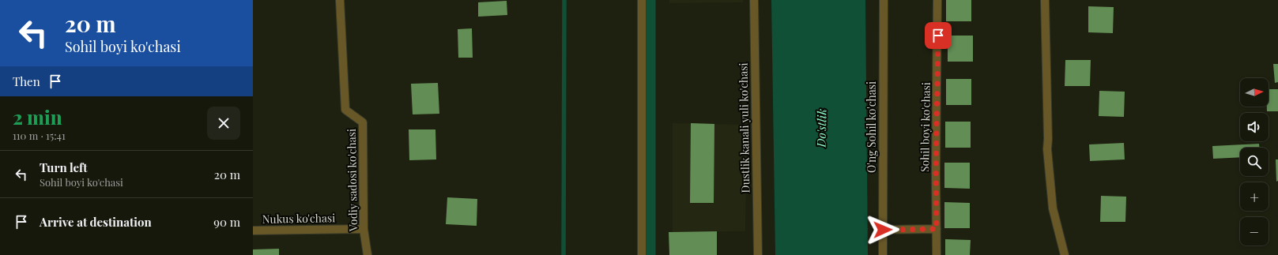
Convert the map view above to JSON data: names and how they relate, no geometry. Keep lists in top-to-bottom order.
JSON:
{
  "streets": {
    "street": [
      "O'ng Sohil ko'chasi",
      "Sohil boyi ko'chasi",
      "Dustlik kanali yuli ko'chasi",
      "Vodiy sadosi ko'chasi",
      "Nukus ko'chasi"
    ]
  },
  "crossings": [
    ["Vodiy sadosi ko'chasi", "Nukus ko'chasi"]
  ],
  "water": ["Do'stlik"],
  "north": "right",
  "page": {
    "turn": ["20 m", "Sohil boyi ko'chasi"],
    "then": "Then",
    "map_buttons": ["+", "−"],
    "heading": ["2 min", "110 m · 15:41"],
    "list": [
      {
        "name": "Turn left",
        "note": "Sohil boyi ko'chasi",
        "value": "20 m"
      },
      {
        "name": "Arrive at destination",
        "value": "90 m"
      }
    ]
  }
}
